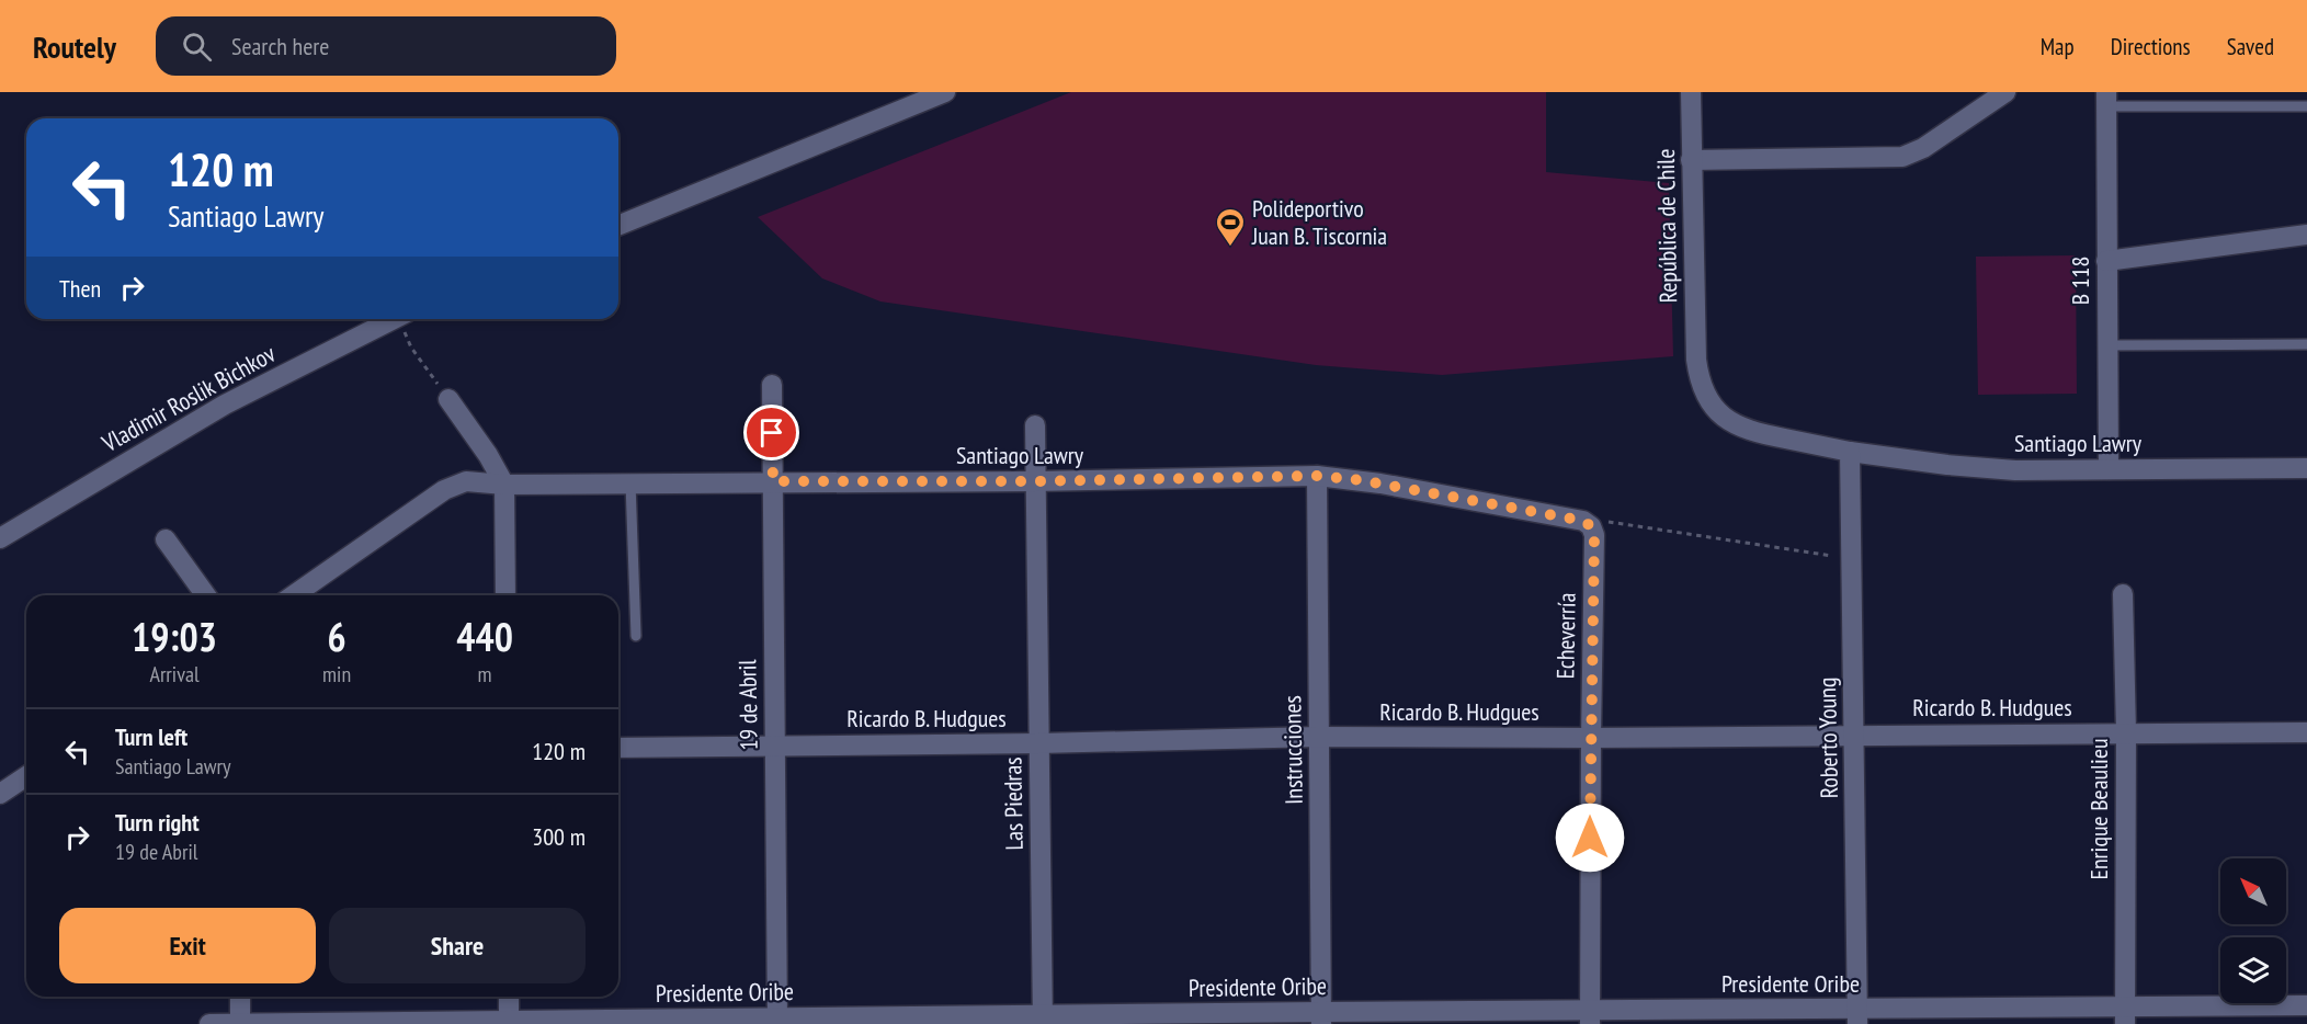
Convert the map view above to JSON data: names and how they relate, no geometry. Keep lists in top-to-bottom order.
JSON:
{
  "streets": {
    "street": [
      "República de Chile",
      "B 118",
      "Vladimir Roslik Bichkov",
      "Santiago Lawry",
      "Echeverría",
      "19 de Abril",
      "Ricardo B. Hudgues",
      "Roberto Young",
      "Instrucciones",
      "Las Piedras",
      "Enrique Beaulieu",
      "Presidente Oribe"
    ]
  },
  "crossings": [
    ["República de Chile", "Santiago Lawry"],
    ["República de Chile", "Roberto Young"],
    ["B 118", "Santiago Lawry"],
    ["Santiago Lawry", "Echeverría"],
    ["Santiago Lawry", "19 de Abril"],
    ["Santiago Lawry", "Roberto Young"],
    ["Santiago Lawry", "Instrucciones"],
    ["Santiago Lawry", "Las Piedras"],
    ["Echeverría", "Ricardo B. Hudgues"],
    ["Echeverría", "Presidente Oribe"],
    ["19 de Abril", "Ricardo B. Hudgues"],
    ["19 de Abril", "Presidente Oribe"],
    ["Ricardo B. Hudgues", "Roberto Young"],
    ["Ricardo B. Hudgues", "Instrucciones"],
    ["Ricardo B. Hudgues", "Las Piedras"],
    ["Ricardo B. Hudgues", "Enrique Beaulieu"],
    ["Roberto Young", "Presidente Oribe"],
    ["Instrucciones", "Presidente Oribe"],
    ["Las Piedras", "Presidente Oribe"],
    ["Enrique Beaulieu", "Presidente Oribe"]
  ],
  "places": {
    "sports": ["Polideportivo Juan B. Tiscornia"]
  },
  "north": "top left",
  "page": {
    "header": "Routely",
    "search": "Search here",
    "nav": ["Map", "Directions", "Saved"],
    "turn": ["120 m", "Santiago Lawry"],
    "then": "Then",
    "eta": [
      "19:03",
      "Arrival",
      "6",
      "min",
      "440",
      "m"
    ],
    "list": [
      {
        "name": "Turn left",
        "note": "Santiago Lawry",
        "value": "120 m"
      },
      {
        "name": "Turn right",
        "note": "19 de Abril",
        "value": "300 m"
      }
    ],
    "buttons": ["Exit", "Share"]
  }
}
